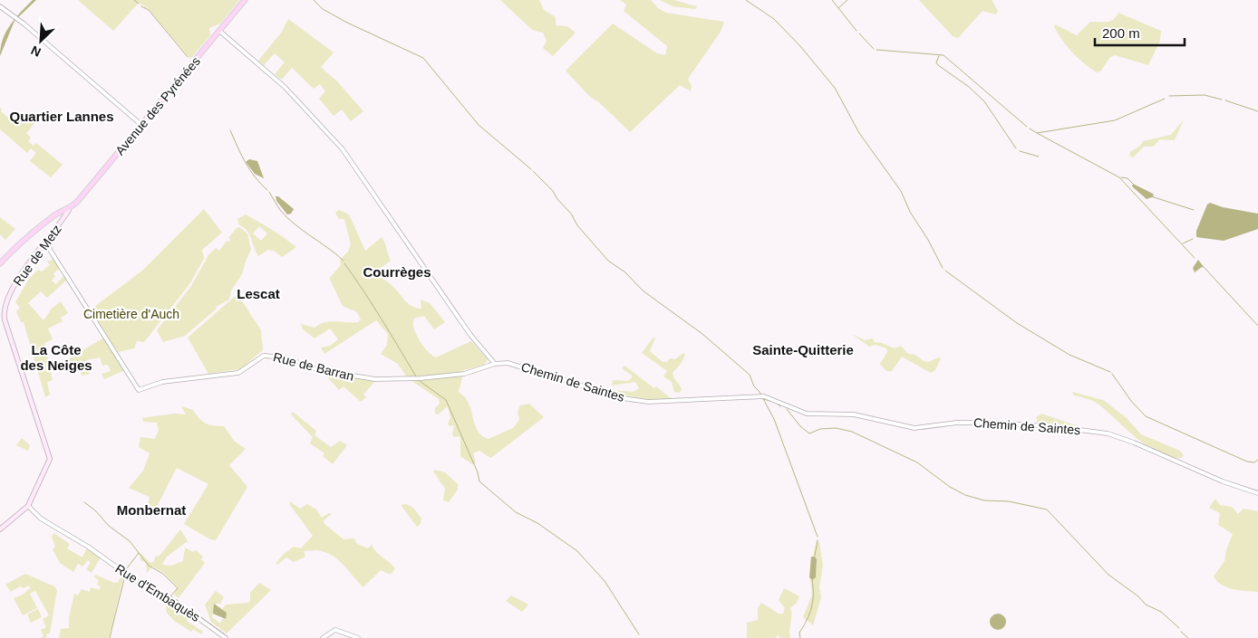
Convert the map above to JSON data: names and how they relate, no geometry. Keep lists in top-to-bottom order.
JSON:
{
  "streets": {
    "main road": ["Avenue des Pyrénées", "Rue de Metz"],
    "street": ["Rue de Barran", "Chemin de Saintes", "Rue d'Embaquès"]
  },
  "crossings": [
    ["Avenue des Pyrénées", "Rue de Metz"],
    ["Rue de Metz", "Rue de Barran"],
    ["Rue de Metz", "Rue d'Embaquès"],
    ["Rue de Barran", "Chemin de Saintes"]
  ],
  "districts": [
    "Quartier Lannes",
    "Courrèges",
    "Lescat",
    "La Côte des Neiges",
    "Sainte-Quitterie",
    "Monbernat"
  ],
  "parks": ["Cimetière d'Auch"],
  "scale_bar": "200 m",
  "north": "bottom left"
}
